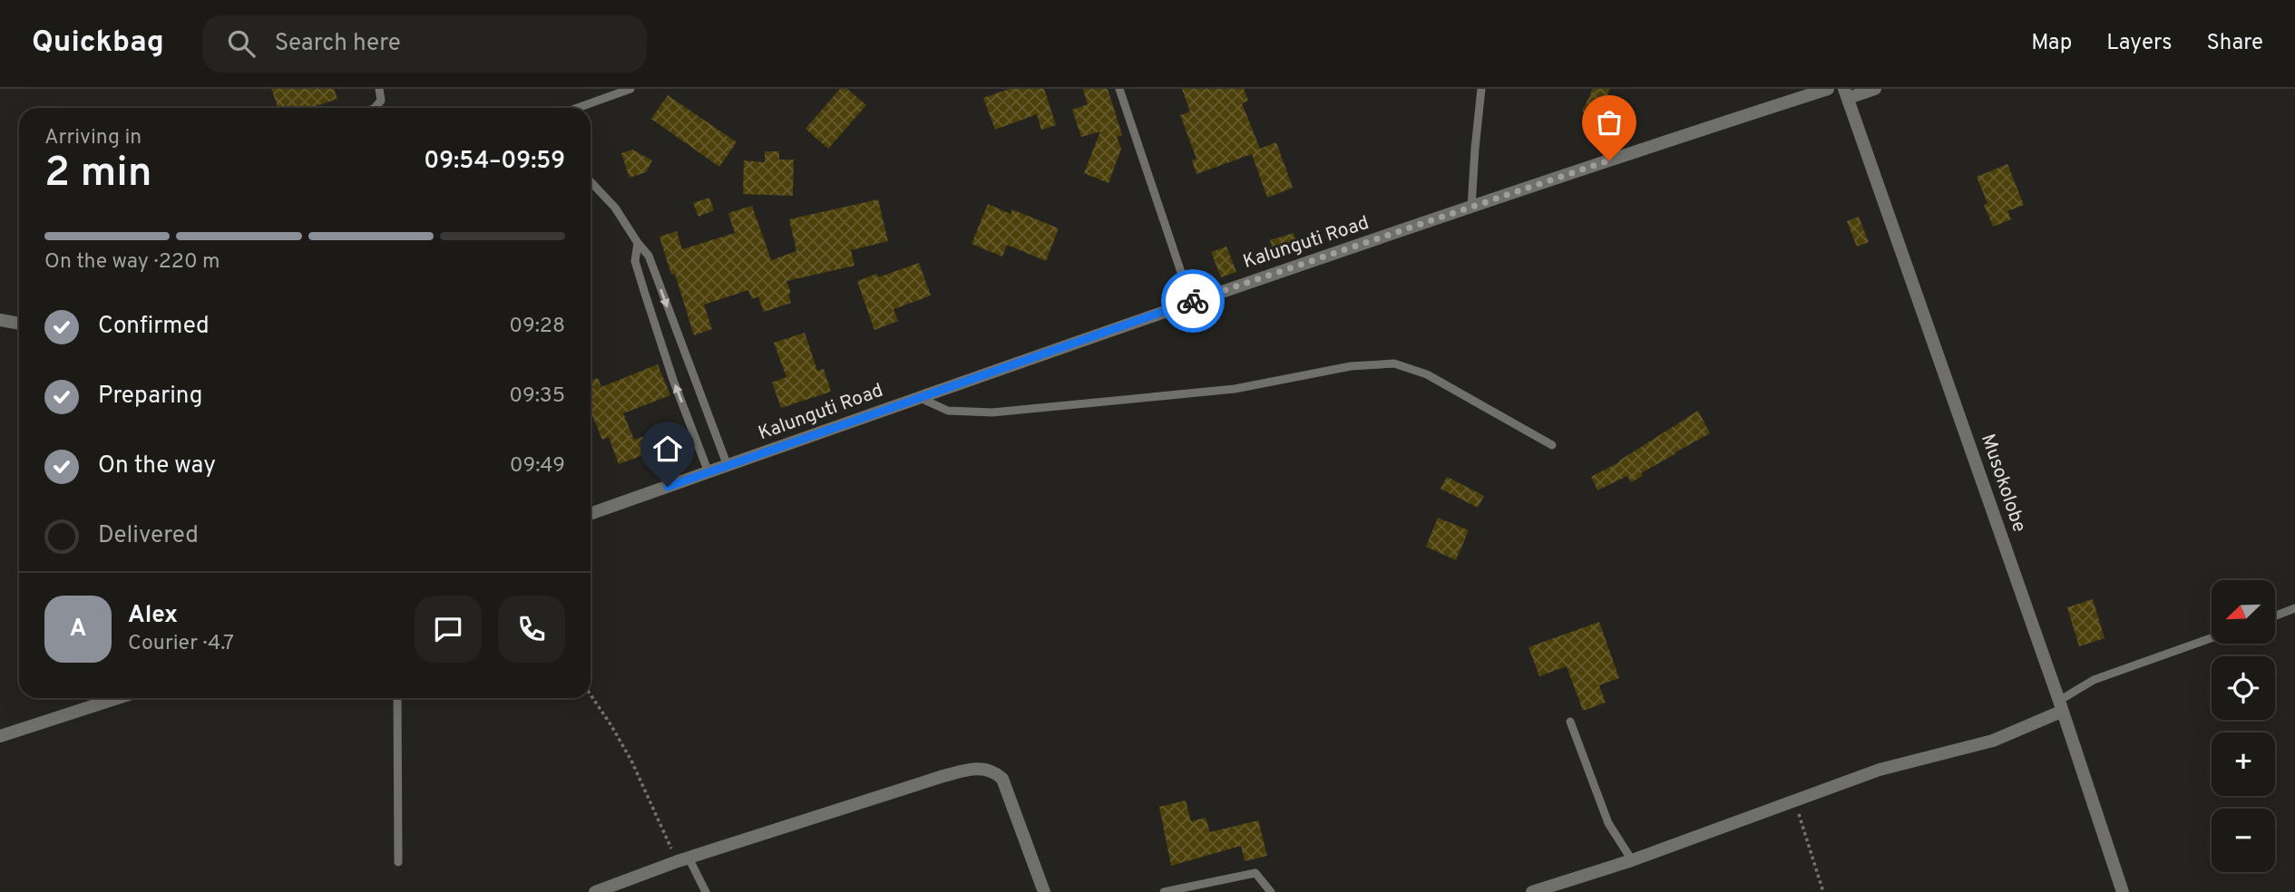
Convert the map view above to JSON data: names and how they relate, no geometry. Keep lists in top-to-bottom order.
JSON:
{
  "streets": {
    "street": ["Kalunguti Road", "Musokolobe"]
  },
  "north": "bottom left",
  "page": {
    "header": "Quickbag",
    "search": "Search here",
    "nav": ["Map", "Layers", "Share"],
    "heading": ["2 min", "Arriving in", "09:54–09:59"],
    "panel": ["Alex", "Courier · 4.7"],
    "bar": "On the way · 220 m",
    "list": [
      ["Confirmed", "09:28"],
      ["Preparing", "09:35"],
      ["On the way", "09:49"],
      "Delivered"
    ],
    "map_buttons": ["+", "−"],
    "round": "A"
  }
}
